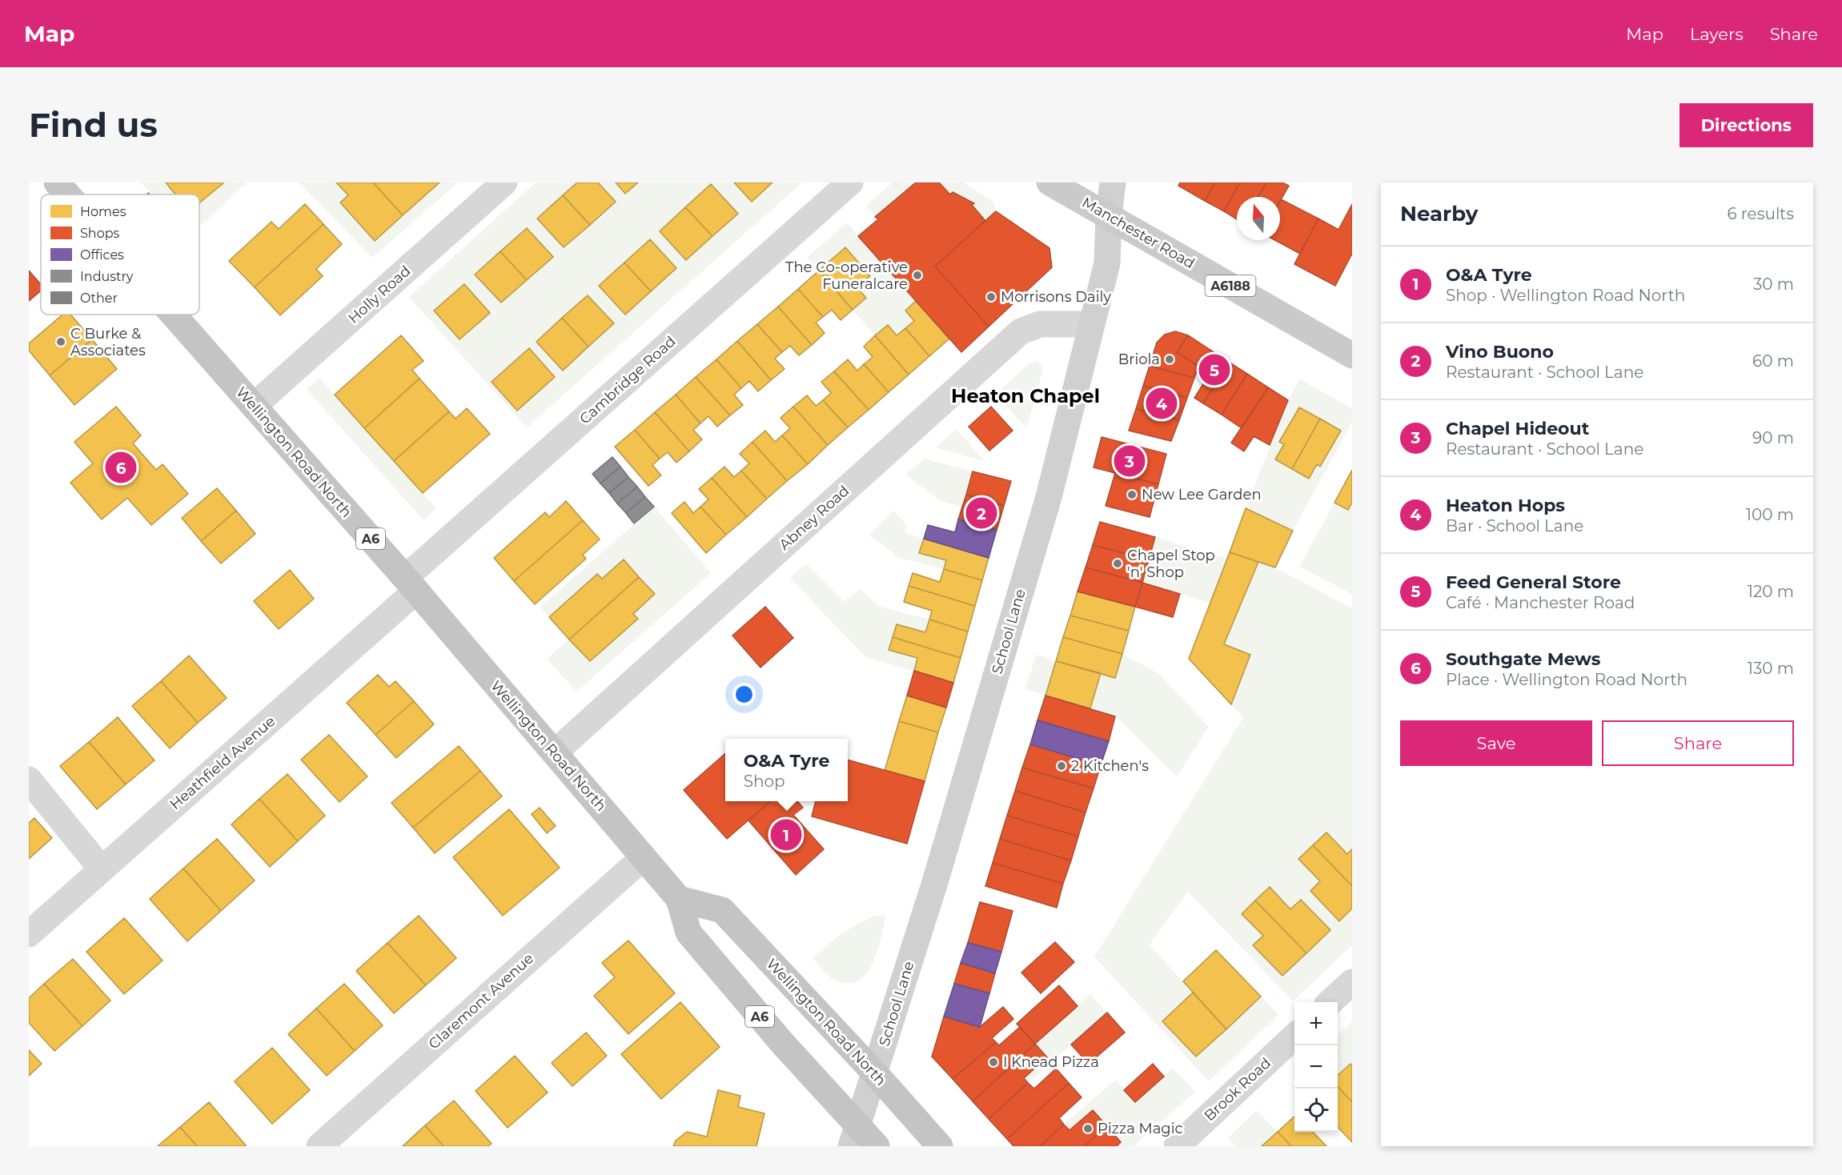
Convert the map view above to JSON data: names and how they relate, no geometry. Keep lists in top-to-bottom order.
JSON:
{
  "streets": {
    "highway": ["Wellington Road North", "A6"],
    "main road": ["Manchester Road", "A6188", "School Lane"],
    "street": [
      "Holly Road",
      "Cambridge Road",
      "Abney Road",
      "Heathfield Avenue",
      "Claremont Avenue",
      "Brook Road"
    ]
  },
  "crossings": [
    ["Manchester Road", "School Lane"],
    ["Holly Road", "Wellington Road North"],
    ["Cambridge Road", "Wellington Road North"],
    ["Cambridge Road", "Heathfield Avenue"],
    ["Wellington Road North", "Abney Road"],
    ["Wellington Road North", "School Lane"],
    ["Wellington Road North", "Heathfield Avenue"],
    ["Wellington Road North", "Claremont Avenue"],
    ["Abney Road", "School Lane"]
  ],
  "districts": ["Heaton Chapel"],
  "places": [
    "The Co-operative Funeralcare",
    "Morrisons Daily",
    "C Burke & Associates",
    "Briola",
    "New Lee Garden",
    "Chapel Stop 'n' Shop",
    "2 Kitchen's",
    "I Knead Pizza",
    "Pizza Magic"
  ],
  "legend": [
    "Homes",
    "Shops",
    "Offices",
    "Industry",
    "Other"
  ],
  "north": "top",
  "page": {
    "header": "Map",
    "nav": ["Map", "Layers", "Share"],
    "buttons": [
      "Directions",
      ["Save", "Share"]
    ],
    "title": "Find us",
    "heading": ["Nearby", "6 results"],
    "list": [
      {
        "mark": "1",
        "name": "O&A Tyre",
        "note": "Shop · Wellington Road North",
        "value": "30 m"
      },
      {
        "mark": "2",
        "name": "Vino Buono",
        "note": "Restaurant · School Lane",
        "value": "60 m"
      },
      {
        "mark": "3",
        "name": "Chapel Hideout",
        "note": "Restaurant · School Lane",
        "value": "90 m"
      },
      {
        "mark": "4",
        "name": "Heaton Hops",
        "note": "Bar · School Lane",
        "value": "100 m"
      },
      {
        "mark": "5",
        "name": "Feed General Store",
        "note": "Café · Manchester Road",
        "value": "120 m"
      },
      {
        "mark": "6",
        "name": "Southgate Mews",
        "note": "Place · Wellington Road North",
        "value": "130 m"
      }
    ],
    "pins": [
      "5",
      "4",
      "3",
      "6",
      "2",
      "1"
    ],
    "popup": ["O&A Tyre", "Shop"],
    "map_buttons": ["+", "−"]
  }
}
